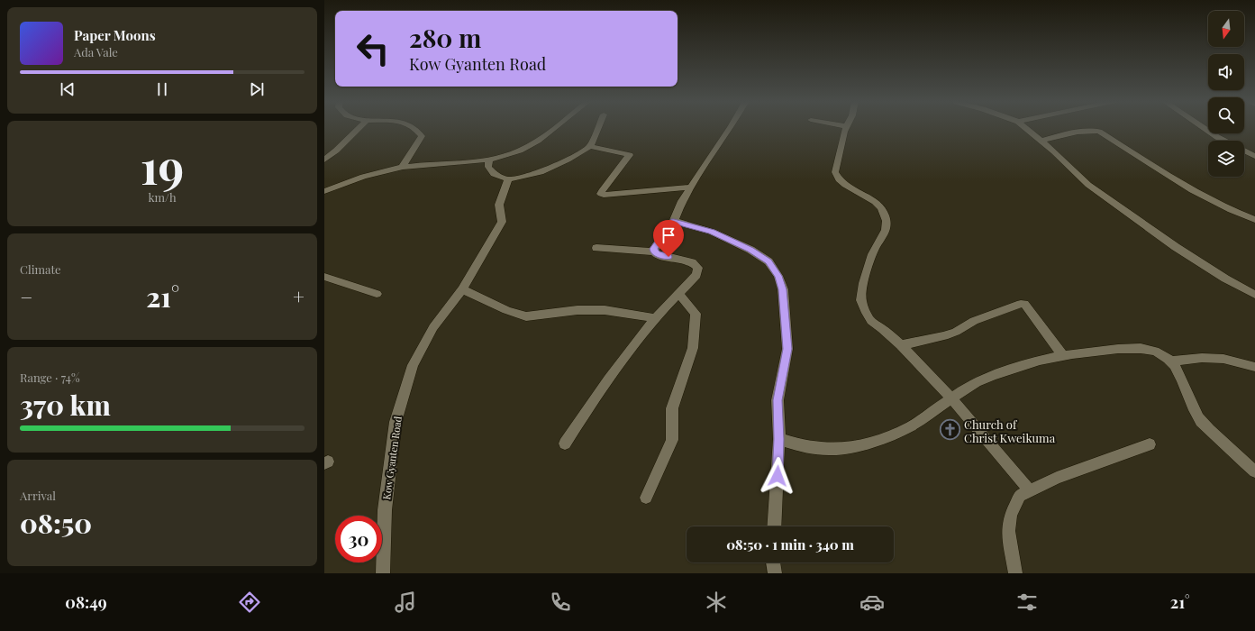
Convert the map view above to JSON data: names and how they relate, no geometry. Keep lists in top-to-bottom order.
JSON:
{
  "streets": {
    "street": ["Kow Gyanten Road"]
  },
  "places": {
    "church": ["Church of Christ Kweikuma"]
  },
  "north": "bottom",
  "page": {
    "turn": ["280 m", "Kow Gyanten Road"],
    "song": ["Paper Moons", "Ada Vale"],
    "tile": [
      ["19", "km/h"],
      "Climate",
      ["Range · 74%", "370 km"],
      ["Arrival", "08:50"]
    ],
    "heat": ["−", "21°", "+"],
    "limit": "30",
    "trip": "08:50 · 1 min · 340 m",
    "tabs": ["08:49", "21°"]
  }
}
